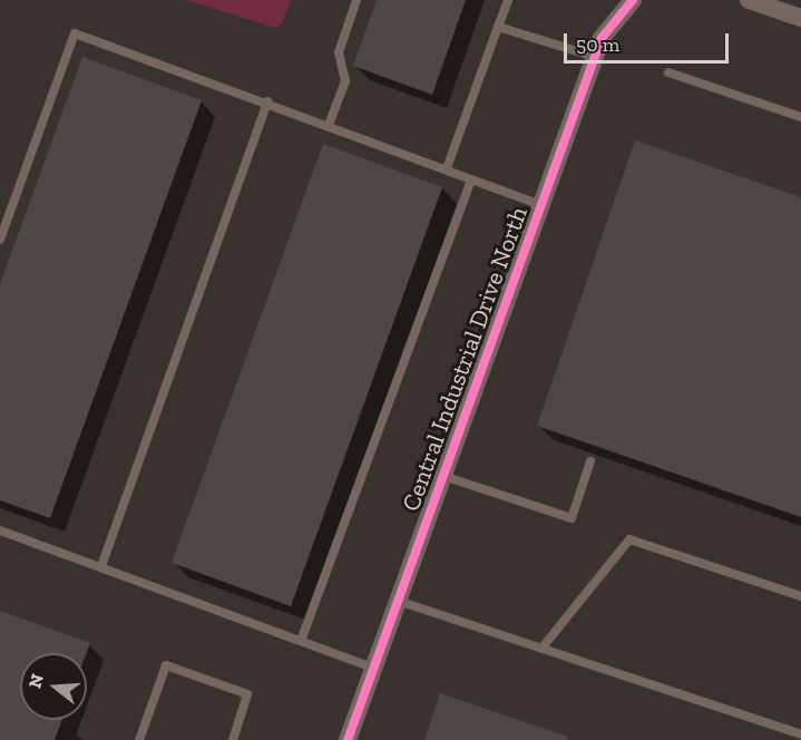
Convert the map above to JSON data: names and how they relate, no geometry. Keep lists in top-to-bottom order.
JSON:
{
  "streets": {
    "street": ["Central Industrial Drive North"]
  },
  "scale_bar": "50 m",
  "north": "left"
}
